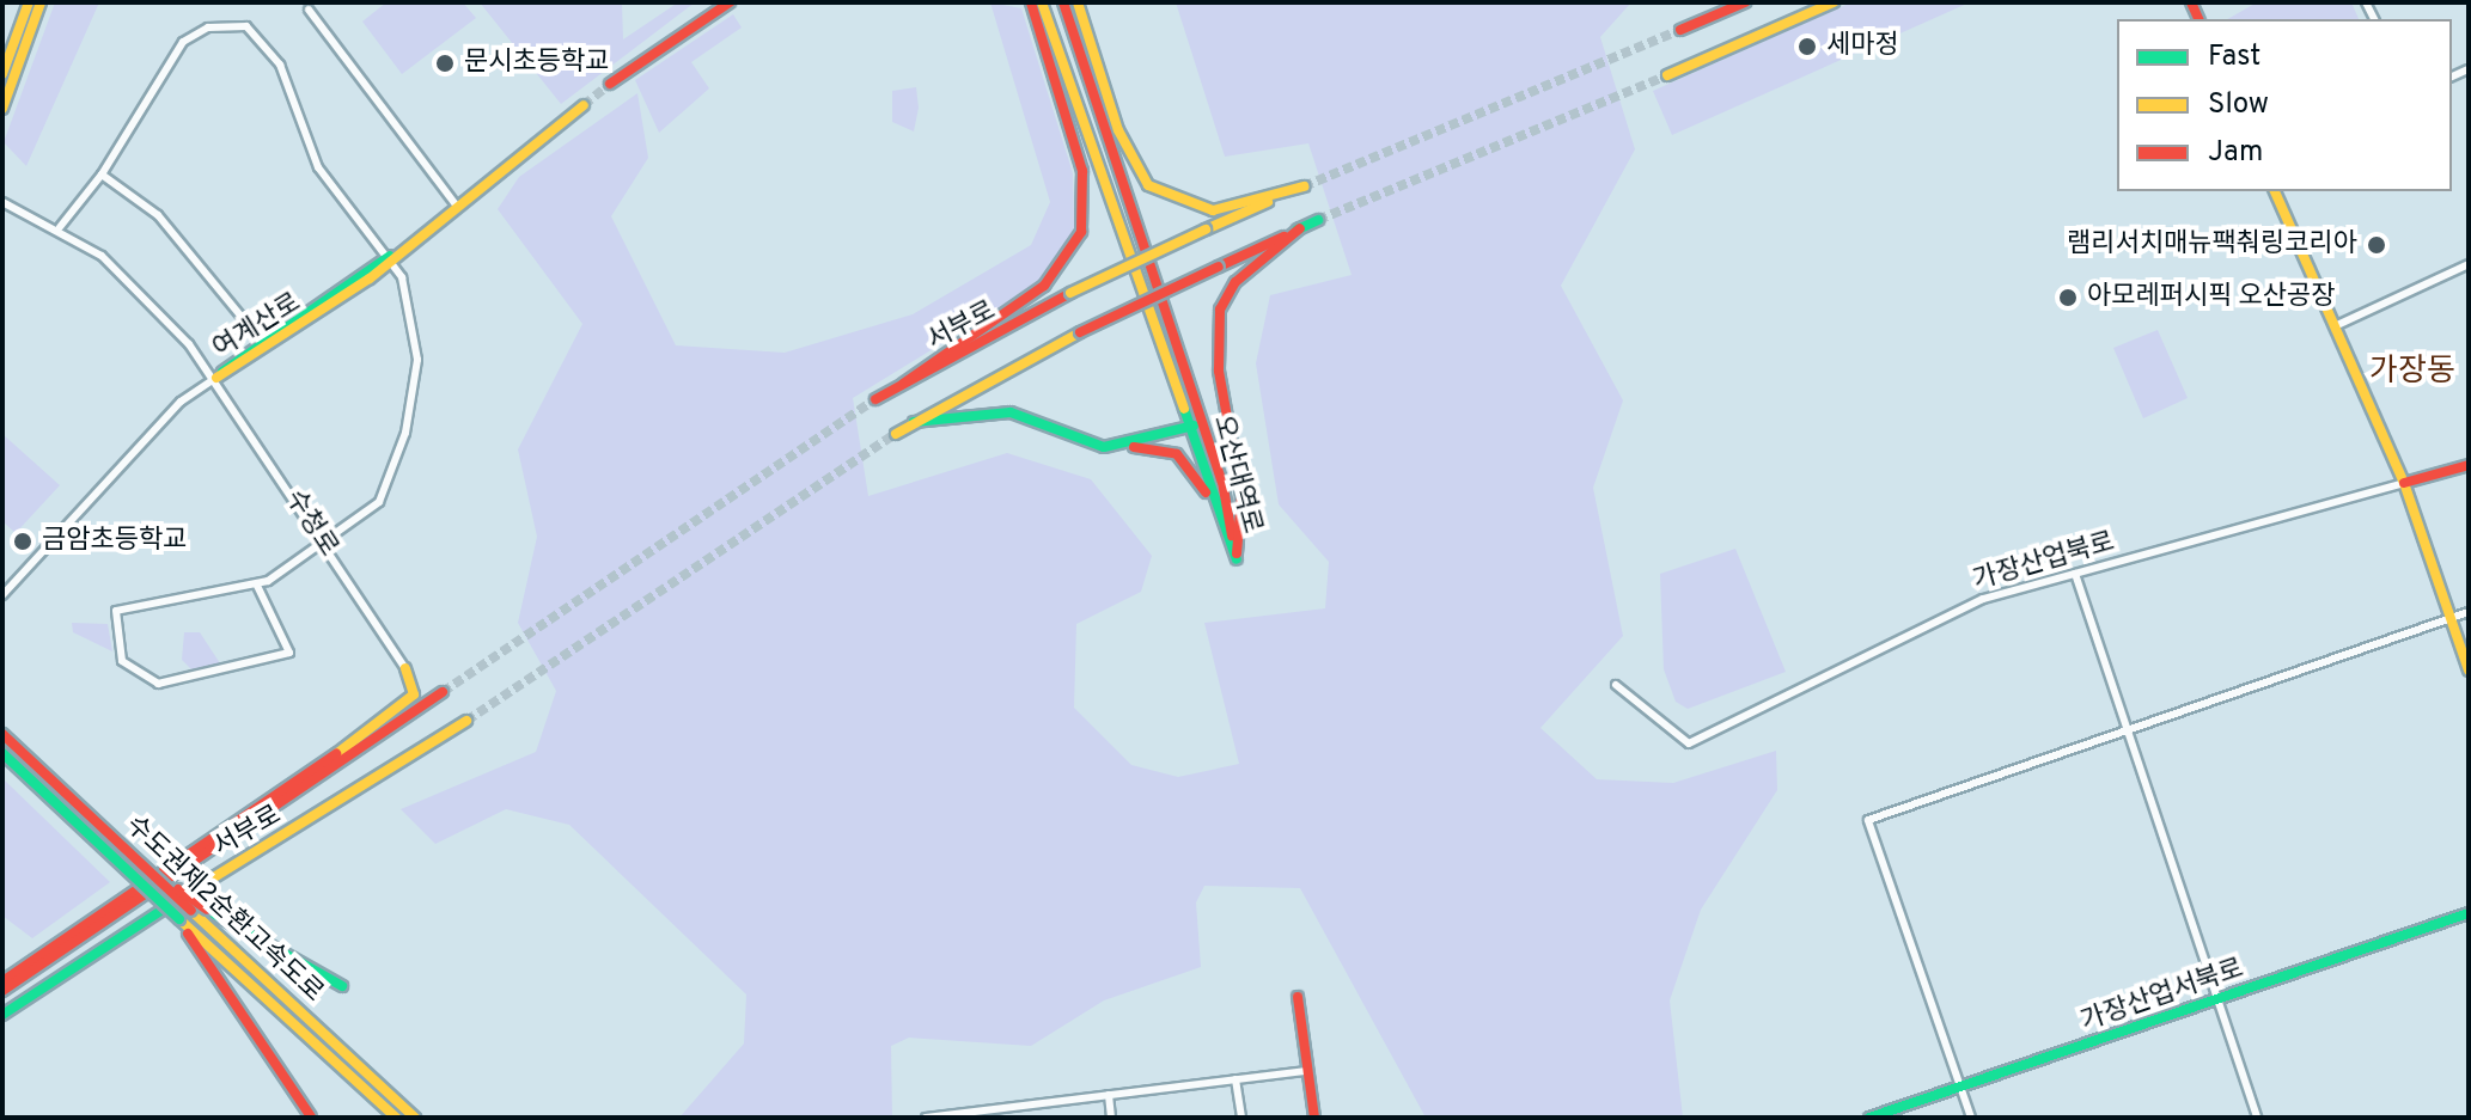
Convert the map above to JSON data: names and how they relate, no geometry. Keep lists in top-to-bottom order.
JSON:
{
  "streets": {
    "main road": [
      "여계산로",
      "서부로",
      "오산대역로",
      "가장산업북로",
      "수도권제2순환고속도로",
      "가장산업서북로"
    ],
    "street": ["수청로"]
  },
  "crossings": [
    ["여계산로", "수청로"]
  ],
  "districts": ["가장동"],
  "places": [
    "세마정",
    "문시초등학교",
    "램리서치매뉴팩춰링코리아",
    "아모레퍼시픽 오산공장",
    "금암초등학교"
  ],
  "legend": ["Fast", "Slow", "Jam"]
}
